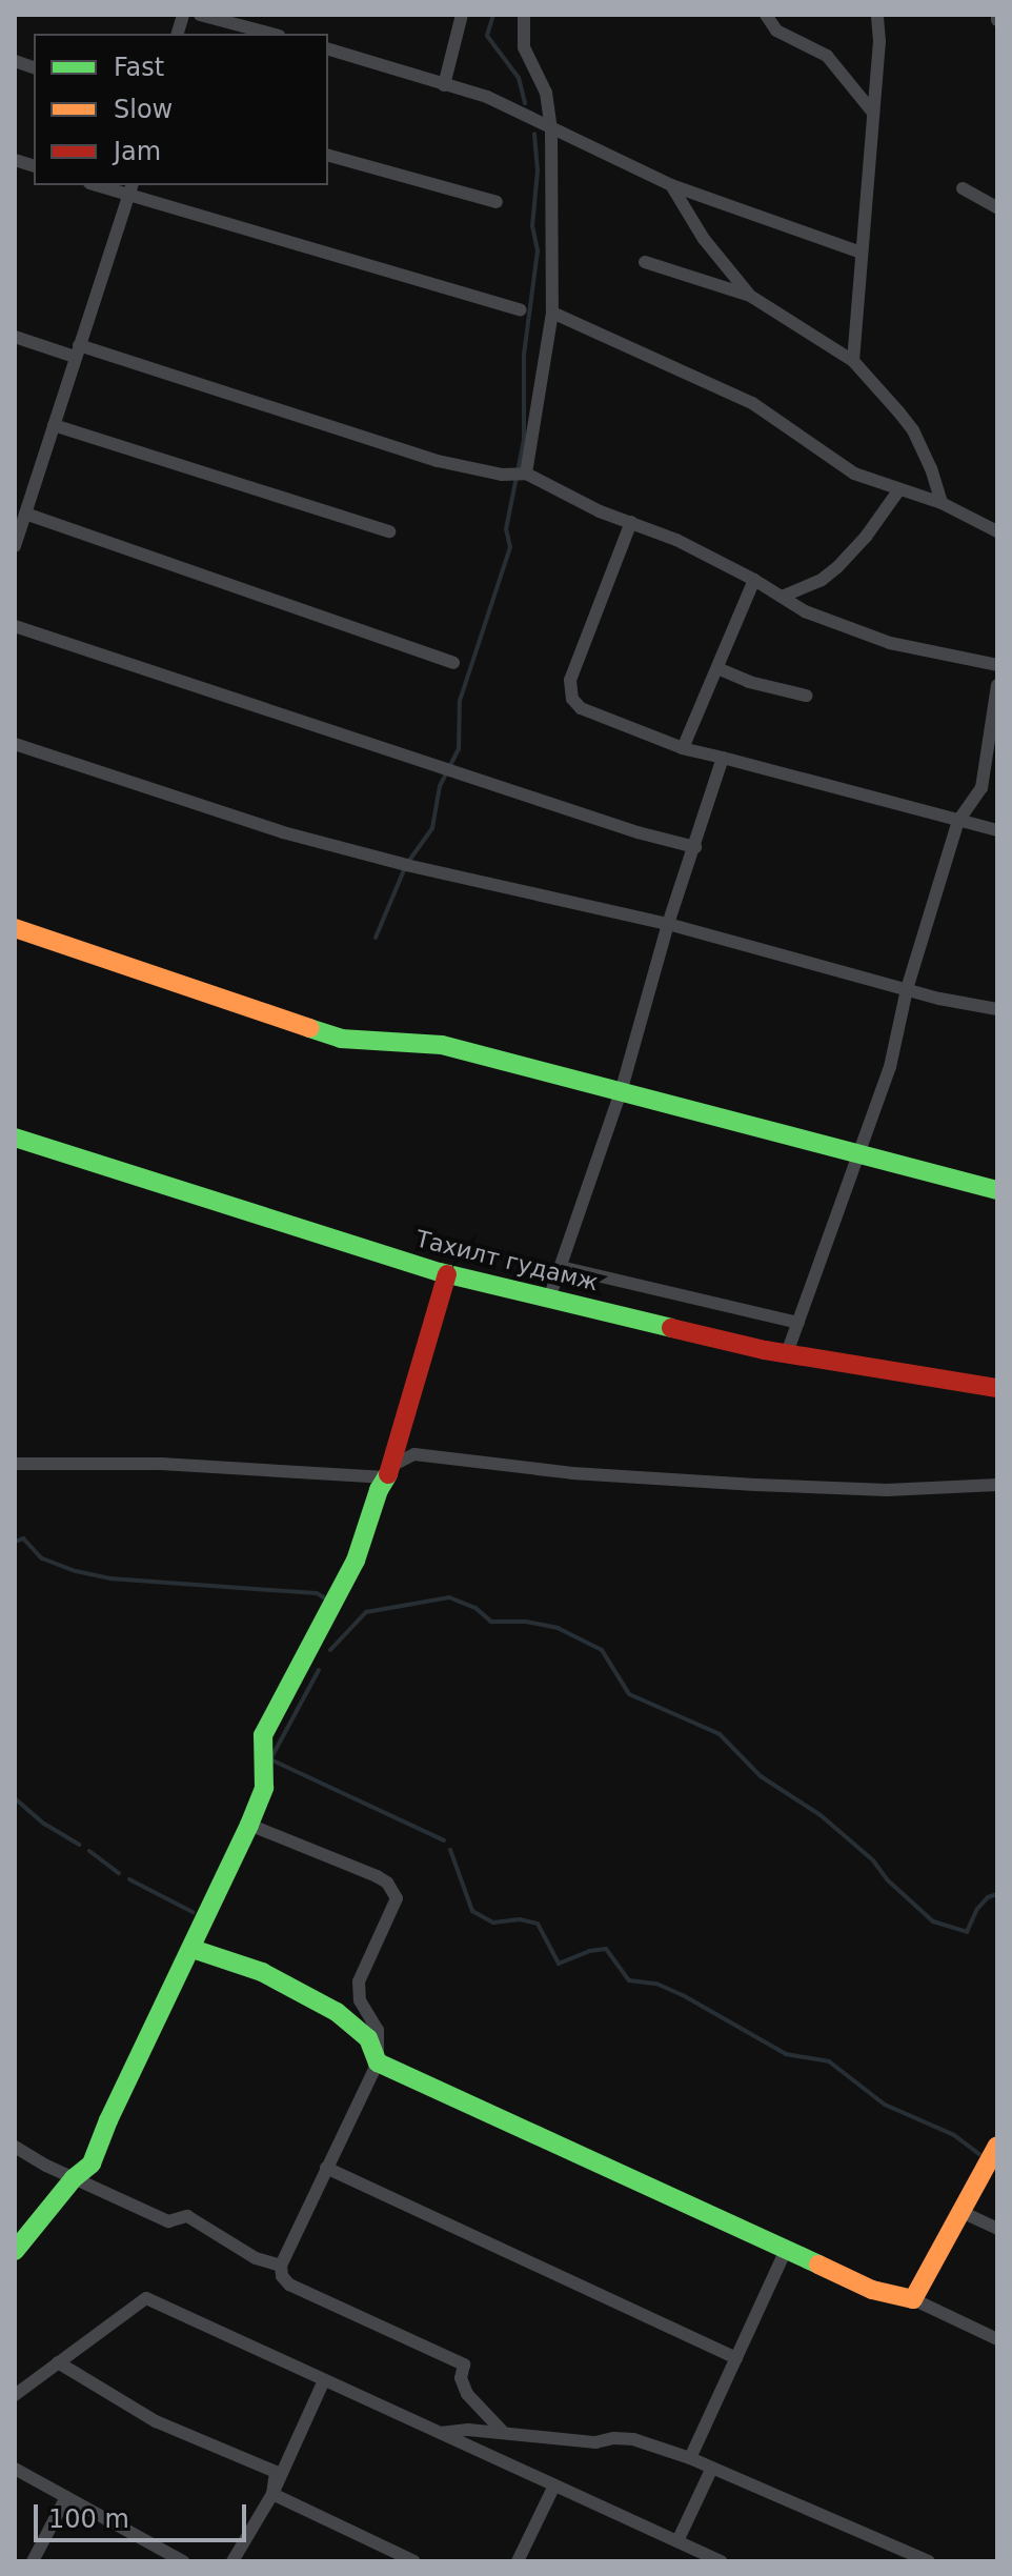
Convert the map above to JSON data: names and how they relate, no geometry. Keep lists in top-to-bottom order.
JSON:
{
  "streets": {
    "street": ["Тахилт гудамж"]
  },
  "legend": ["Fast", "Slow", "Jam"],
  "scale_bar": "100 m"
}
